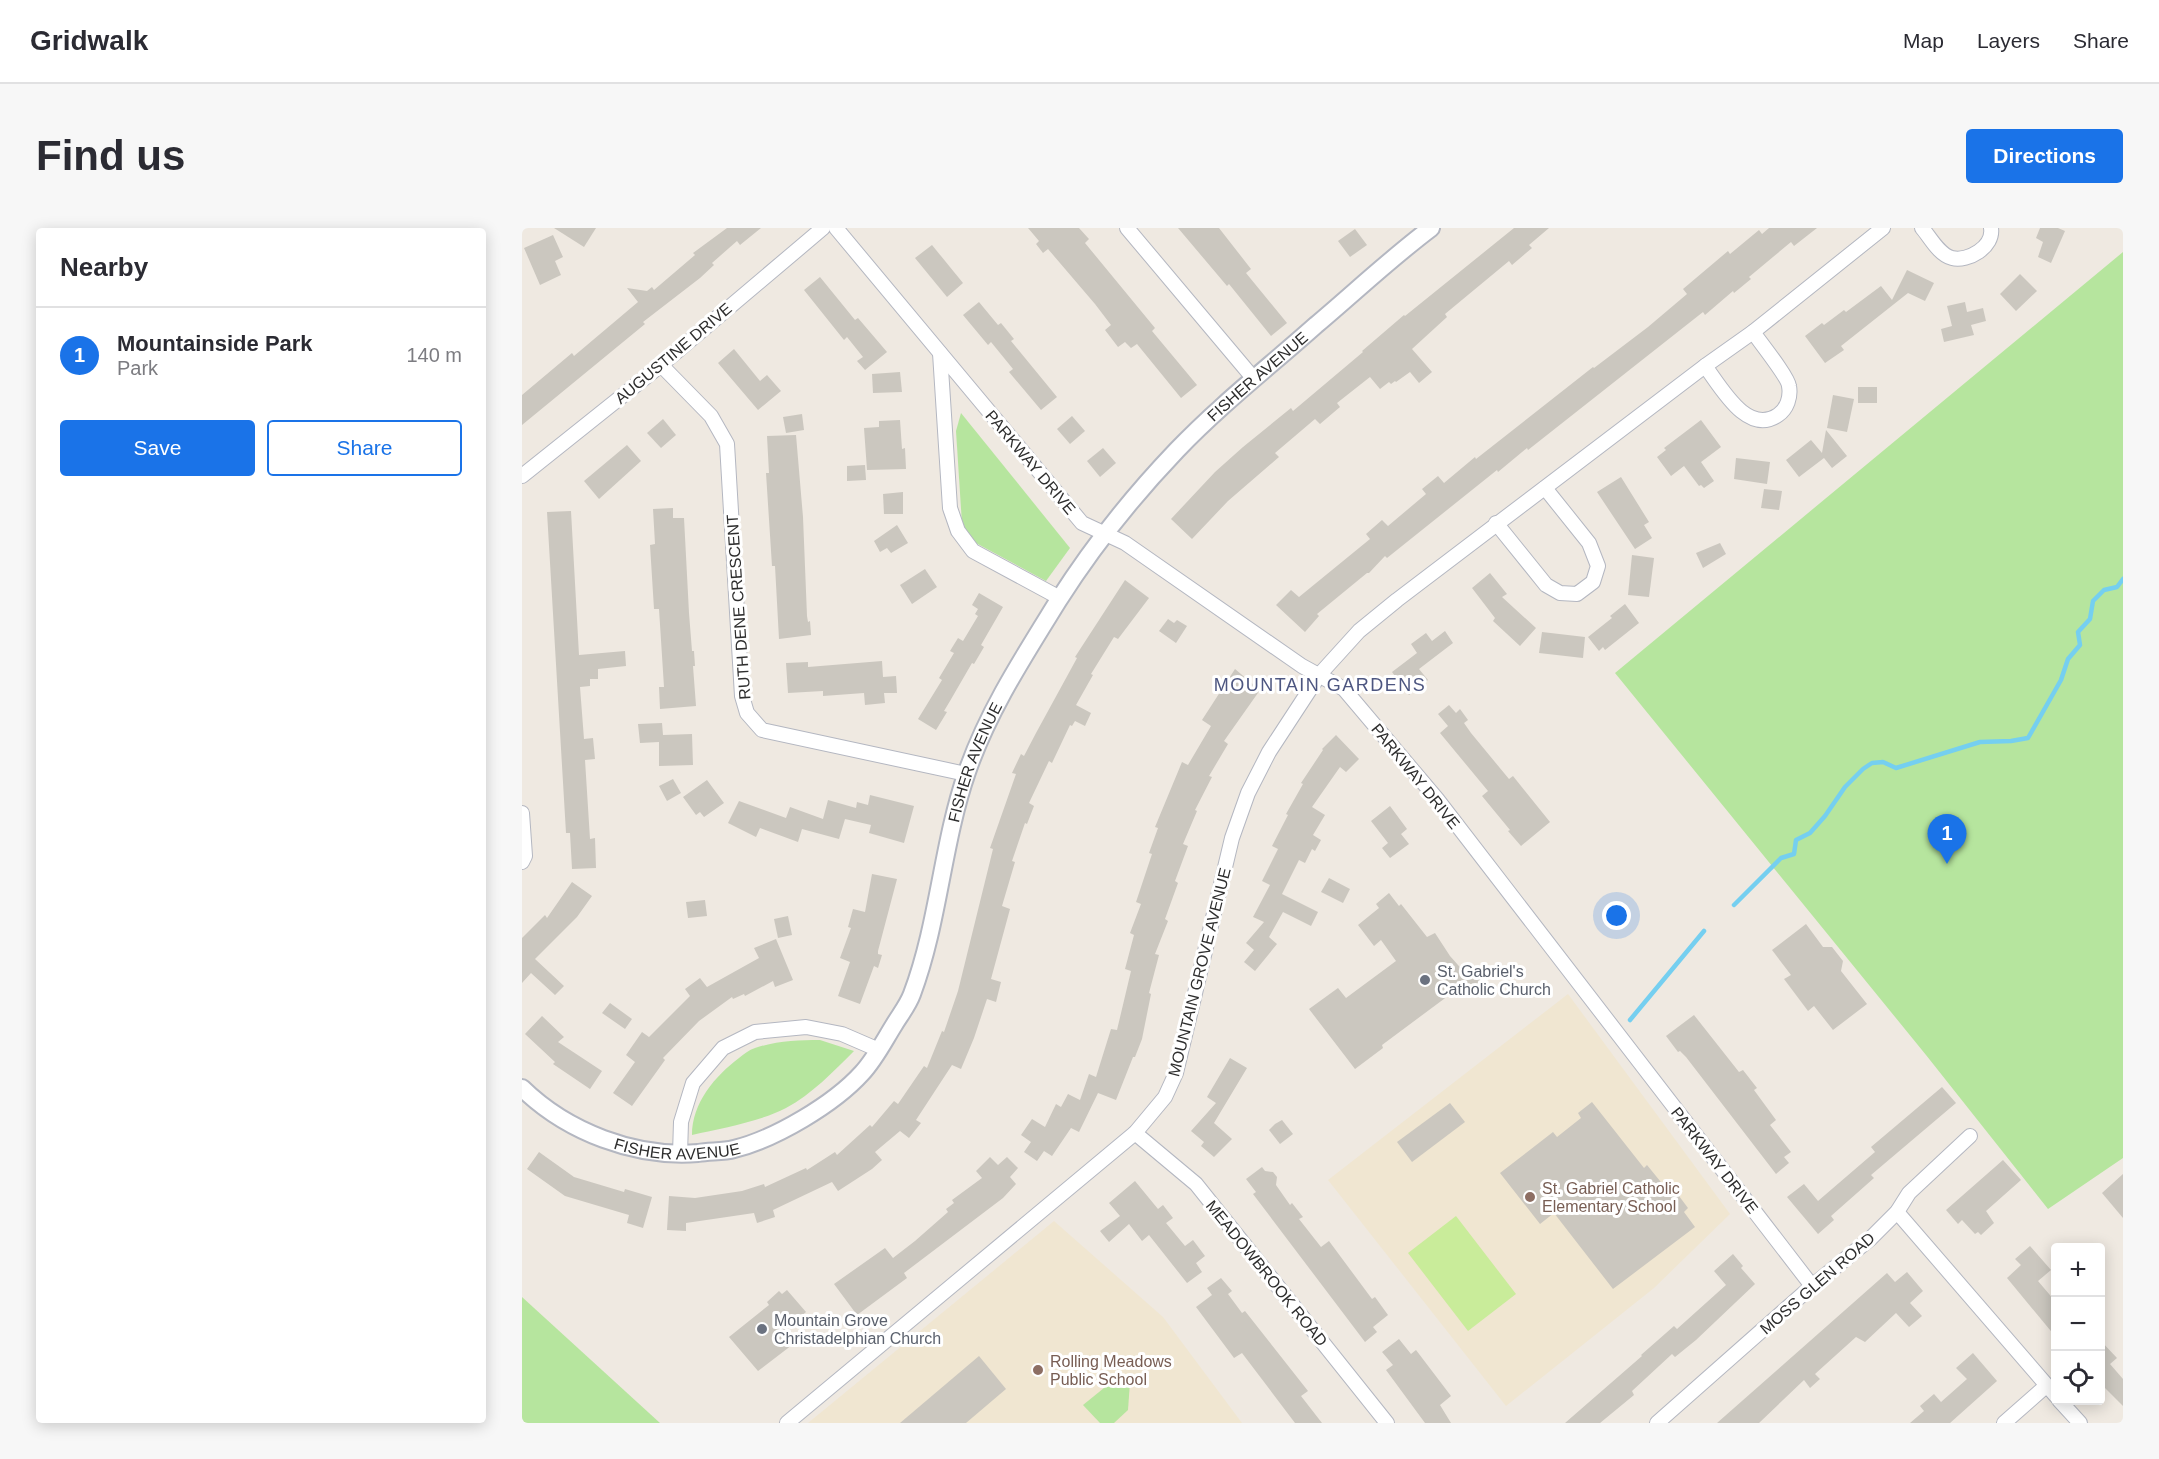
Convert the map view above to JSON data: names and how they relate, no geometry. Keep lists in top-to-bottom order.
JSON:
{
  "streets": {
    "street": [
      "AUGUSTINE DRIVE",
      "FISHER AVENUE",
      "PARKWAY DRIVE",
      "RUTH DENE CRESCENT",
      "MOUNTAIN GROVE AVENUE",
      "MEADOWBROOK ROAD",
      "MOSS GLEN ROAD"
    ]
  },
  "crossings": [
    ["AUGUSTINE DRIVE", "RUTH DENE CRESCENT"],
    ["FISHER AVENUE", "PARKWAY DRIVE"],
    ["FISHER AVENUE", "RUTH DENE CRESCENT"],
    ["PARKWAY DRIVE", "MOUNTAIN GROVE AVENUE"],
    ["PARKWAY DRIVE", "MOSS GLEN ROAD"],
    ["MOUNTAIN GROVE AVENUE", "MEADOWBROOK ROAD"]
  ],
  "districts": ["MOUNTAIN GARDENS"],
  "places": [
    "St. Gabriel's Catholic Church",
    "St. Gabriel Catholic Elementary School",
    "Mountain Grove Christadelphian Church",
    "Rolling Meadows Public School"
  ],
  "page": {
    "header": "Gridwalk",
    "nav": ["Map", "Layers", "Share"],
    "buttons": [
      "Directions",
      ["Save", "Share"]
    ],
    "title": "Find us",
    "heading": "Nearby",
    "list": [
      {
        "mark": "1",
        "name": "Mountainside Park",
        "note": "Park",
        "value": "140 m"
      }
    ],
    "pins": "1",
    "map_buttons": ["+", "−"]
  }
}
